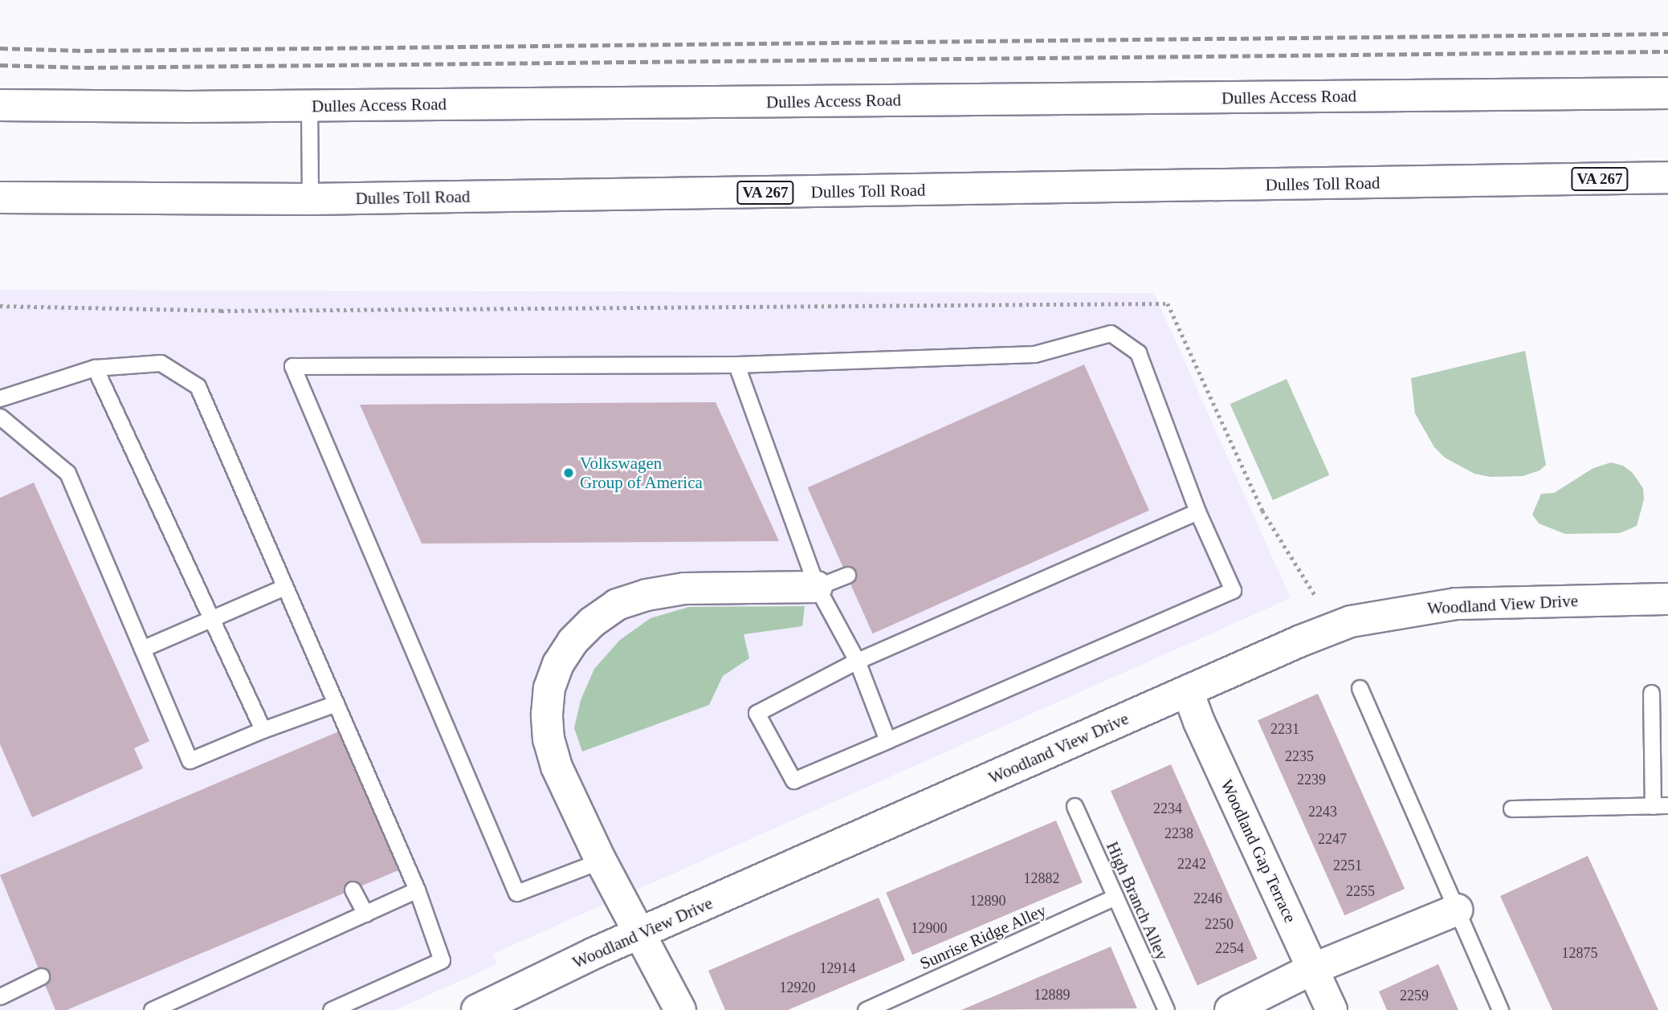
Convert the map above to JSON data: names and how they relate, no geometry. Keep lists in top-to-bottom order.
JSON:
{
  "streets": {
    "main road": [
      "Dulles Access Road",
      "VA 267",
      "Dulles Toll Road",
      "Woodland View Drive",
      "Woodland Gap Terrace"
    ],
    "lane": ["High Branch Alley", "Sunrise Ridge Alley"]
  },
  "crossings": [
    ["Woodland View Drive", "Woodland Gap Terrace"],
    ["High Branch Alley", "Sunrise Ridge Alley"]
  ],
  "places": ["Volkswagen Group of America"],
  "house_numbers": [
    "2231",
    "2235",
    "2239",
    "2234",
    "2243",
    "2238",
    "2247",
    "2242",
    "2251",
    "12882",
    "2255",
    "2246",
    "12890",
    "2250",
    "12900",
    "2254",
    "12875",
    "12914",
    "12920",
    "12889",
    "2259"
  ]
}
